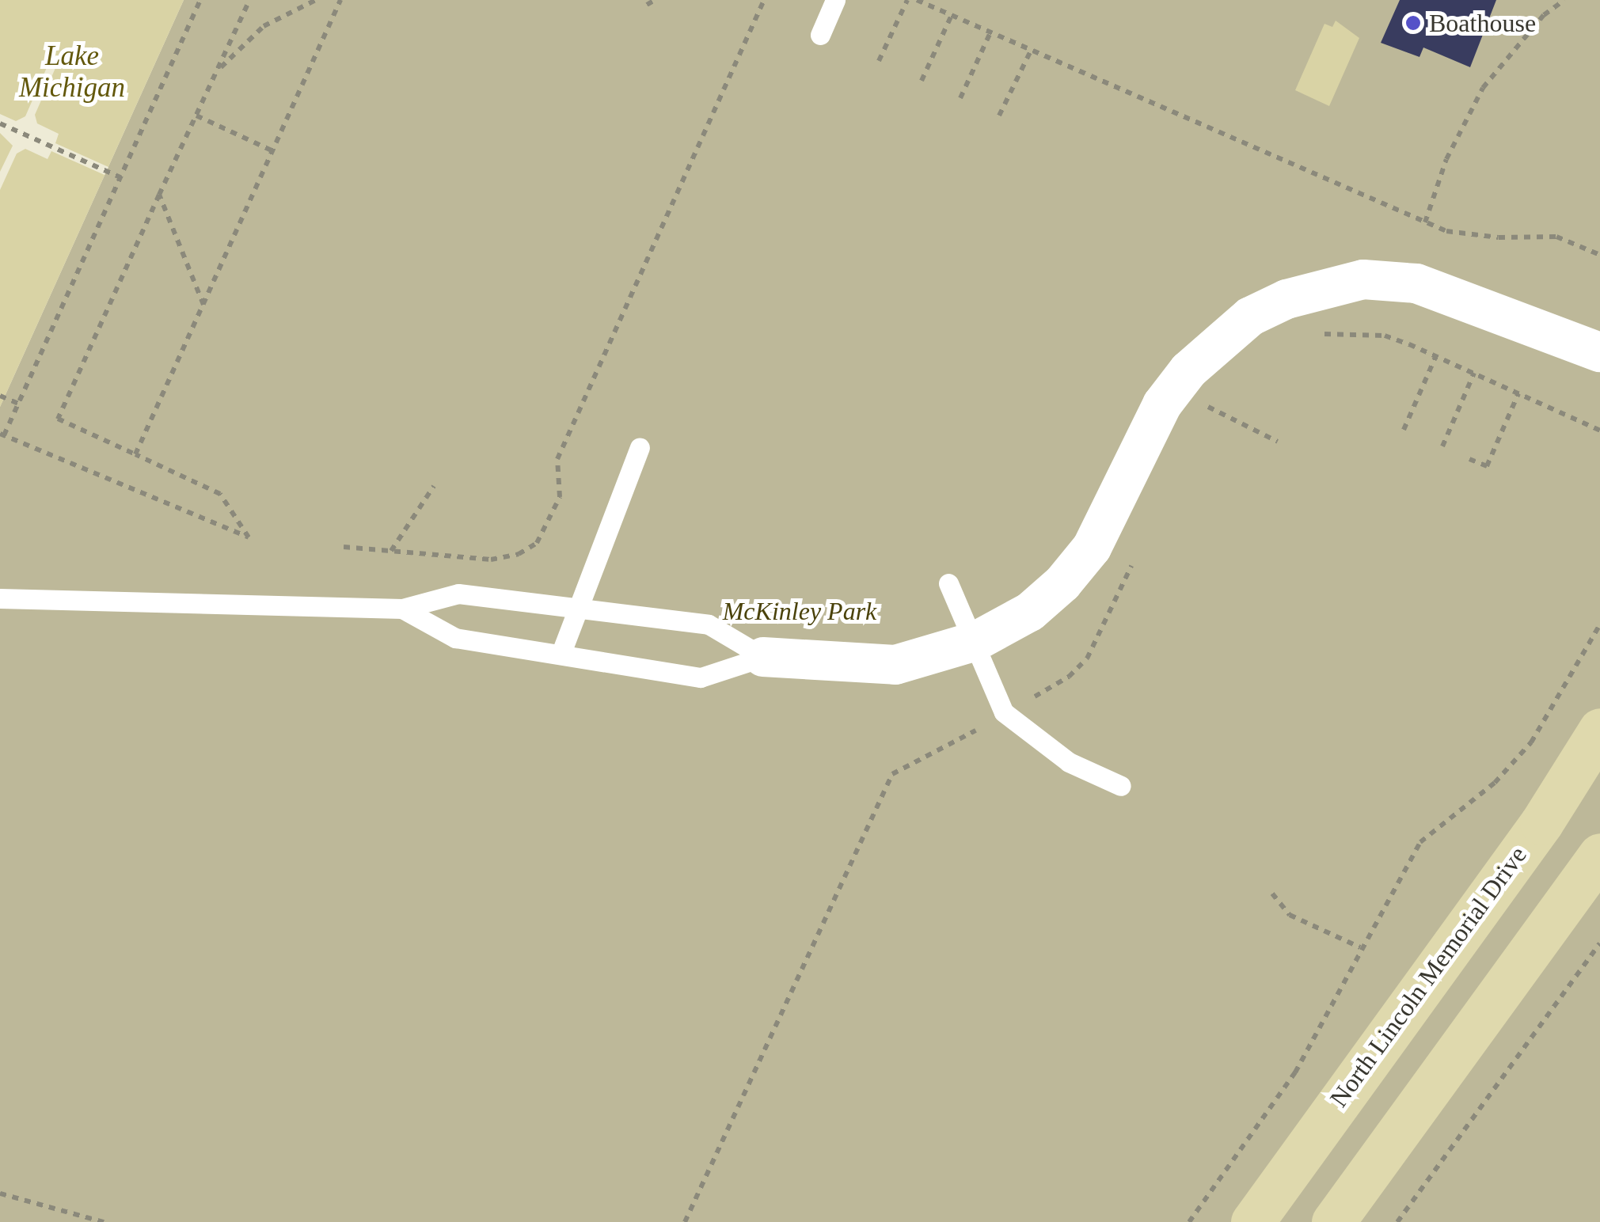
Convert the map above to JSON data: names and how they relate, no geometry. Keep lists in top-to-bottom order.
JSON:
{
  "streets": {
    "main road": ["North Lincoln Memorial Drive"]
  },
  "water": ["Lake Michigan"],
  "parks": ["McKinley Park"],
  "places": ["Boathouse"]
}
